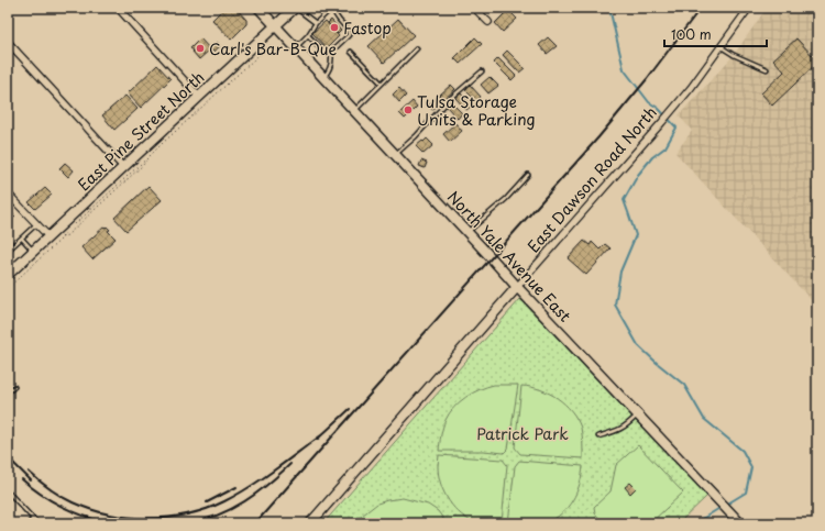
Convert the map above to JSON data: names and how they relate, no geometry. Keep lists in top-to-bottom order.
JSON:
{
  "streets": {
    "main road": ["East Pine Street North", "East Dawson Road North", "North Yale Avenue East"]
  },
  "crossings": [
    ["East Pine Street North", "North Yale Avenue East"],
    ["East Dawson Road North", "North Yale Avenue East"]
  ],
  "parks": ["Patrick Park"],
  "places": ["Fastop", "Carl's Bar-B-Que", "Tulsa Storage Units & Parking"],
  "scale_bar": "100 m"
}
